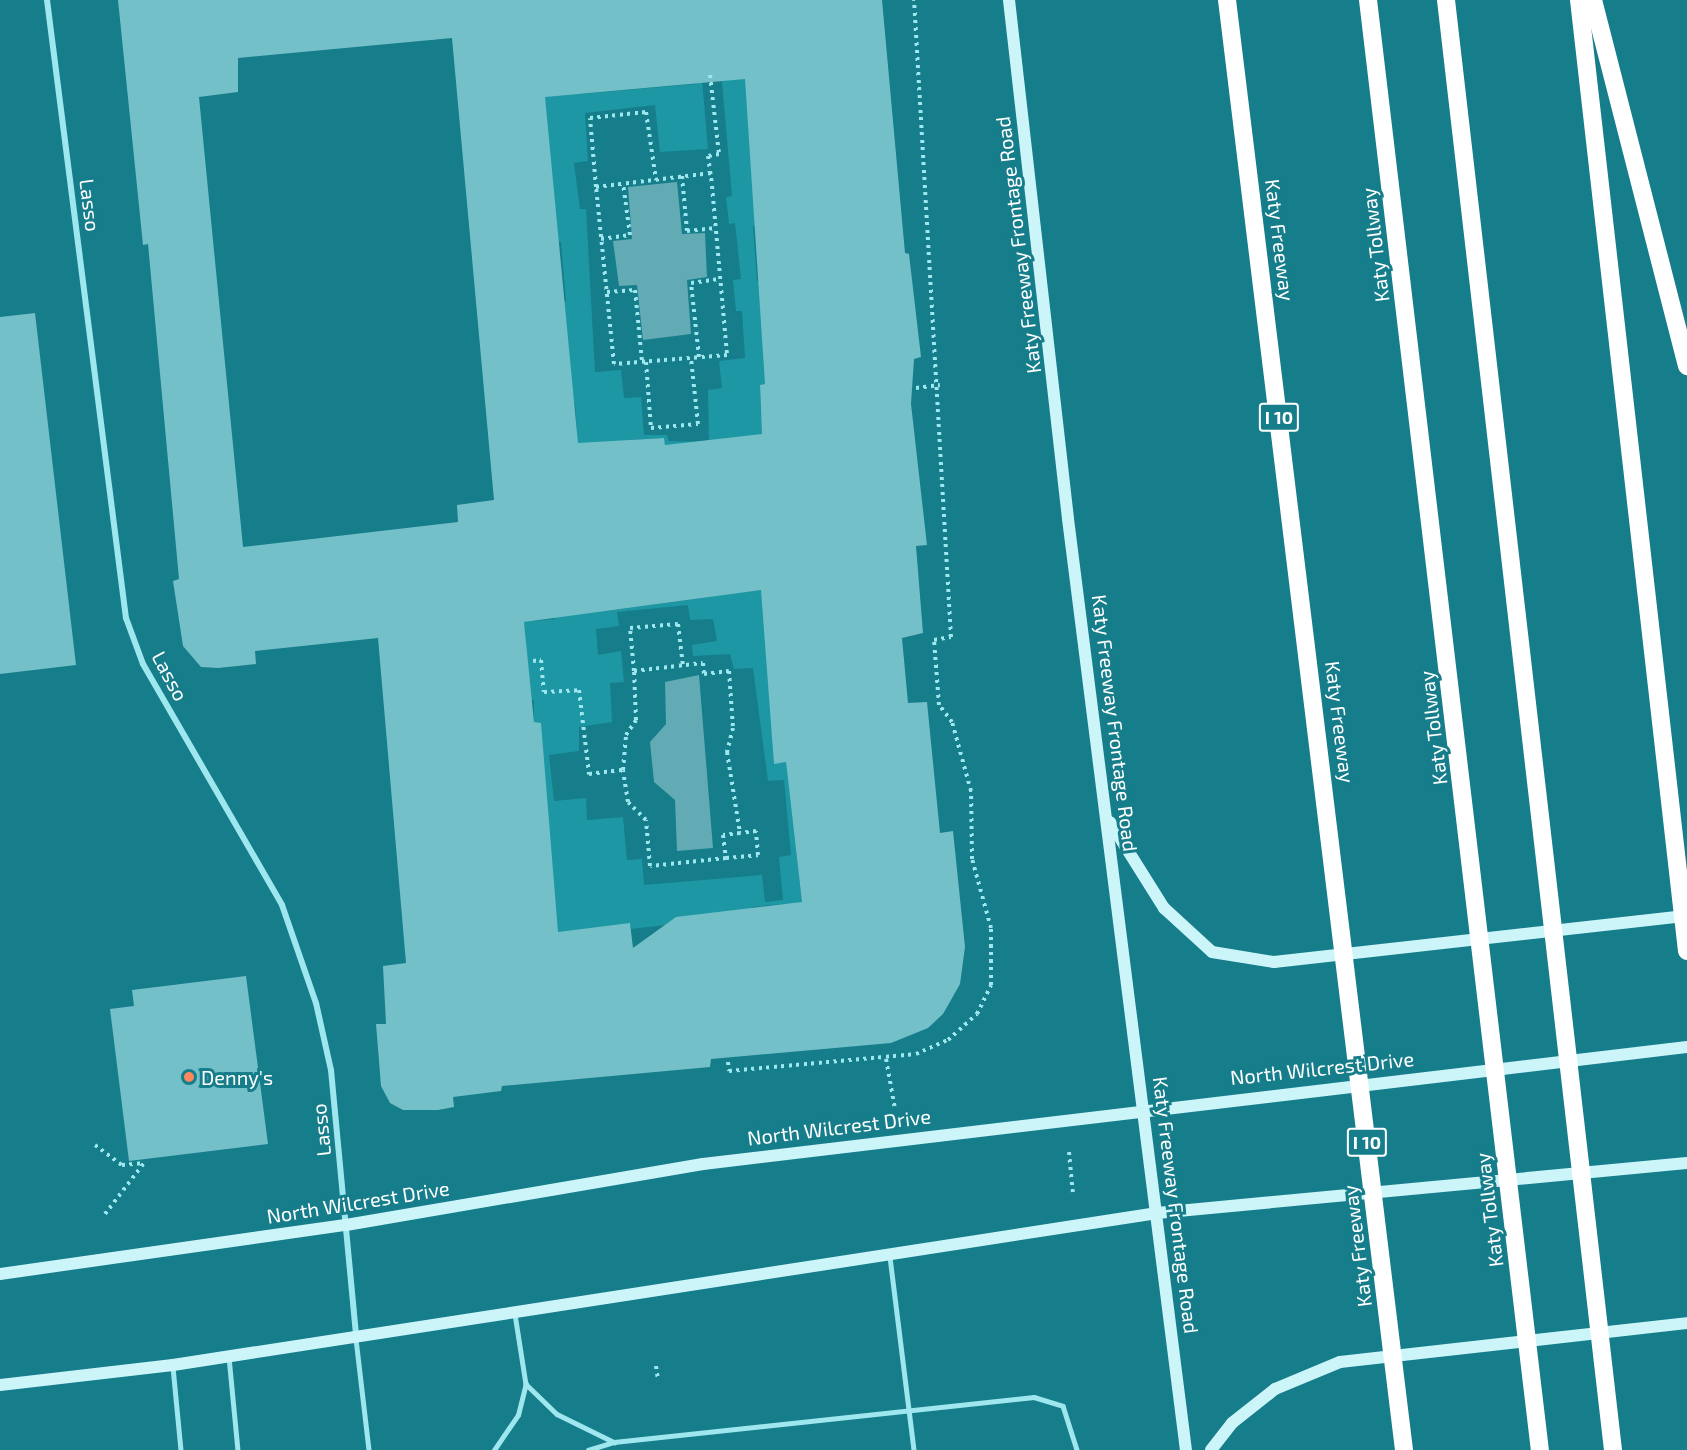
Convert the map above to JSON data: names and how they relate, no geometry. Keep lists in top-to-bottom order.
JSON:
{
  "streets": {
    "highway": ["Katy Freeway", "Katy Tollway", "I 10"],
    "main road": ["Katy Freeway Frontage Road", "North Wilcrest Drive"],
    "street": ["Lasso"]
  },
  "crossings": [
    ["Lasso", "North Wilcrest Drive"],
    ["Katy Freeway Frontage Road", "North Wilcrest Drive"]
  ],
  "places": ["Denny's"]
}
